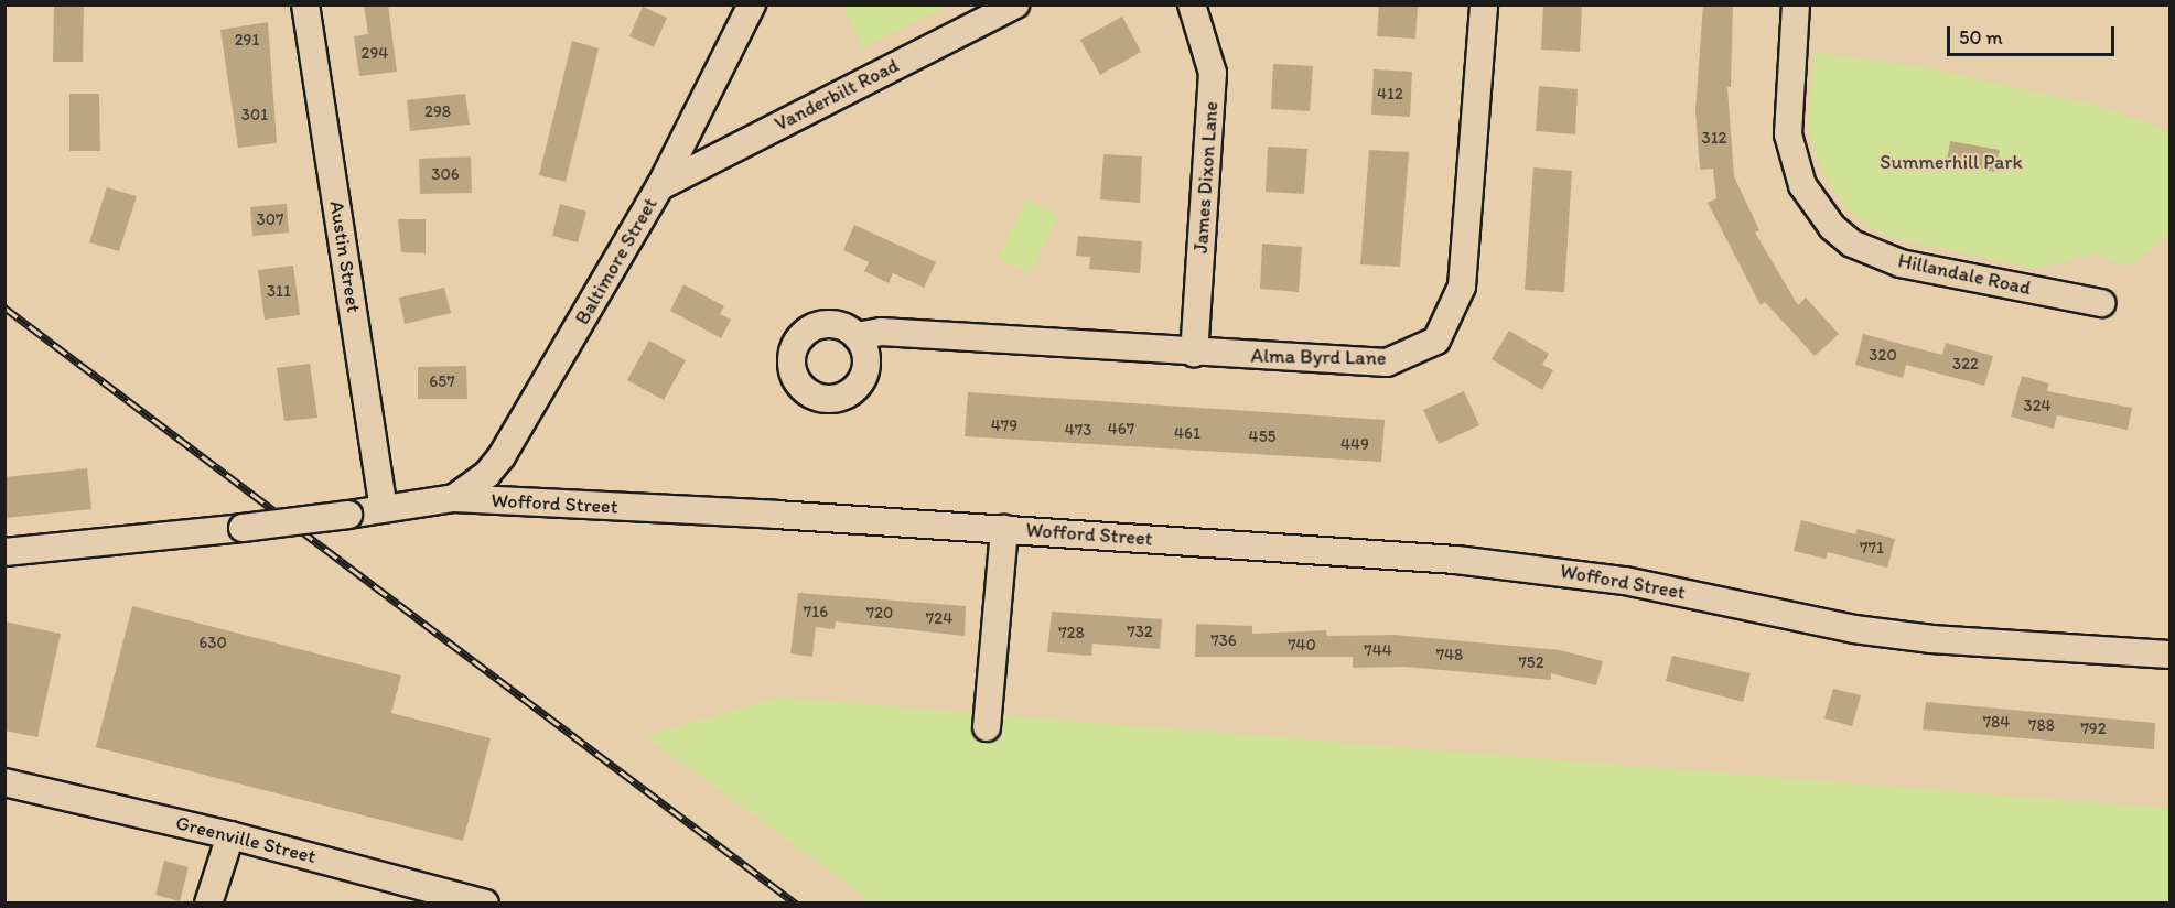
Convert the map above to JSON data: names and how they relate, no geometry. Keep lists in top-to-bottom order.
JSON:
{
  "streets": {
    "street": [
      "Vanderbilt Road",
      "James Dixon Lane",
      "Austin Street",
      "Baltimore Street",
      "Hillandale Road",
      "Alma Byrd Lane",
      "Wofford Street",
      "Greenville Street"
    ]
  },
  "crossings": [
    ["Vanderbilt Road", "Baltimore Street"],
    ["James Dixon Lane", "Alma Byrd Lane"],
    ["Austin Street", "Wofford Street"],
    ["Baltimore Street", "Wofford Street"]
  ],
  "parks": ["Summerhill Park"],
  "house_numbers": [
    "291",
    "294",
    "412",
    "298",
    "301",
    "312",
    "306",
    "307",
    "311",
    "320",
    "322",
    "657",
    "324",
    "479",
    "467",
    "473",
    "461",
    "455",
    "449",
    "771",
    "716",
    "720",
    "724",
    "732",
    "728",
    "736",
    "630",
    "740",
    "744",
    "748",
    "752",
    "784",
    "788",
    "792"
  ],
  "scale_bar": "50 m"
}
